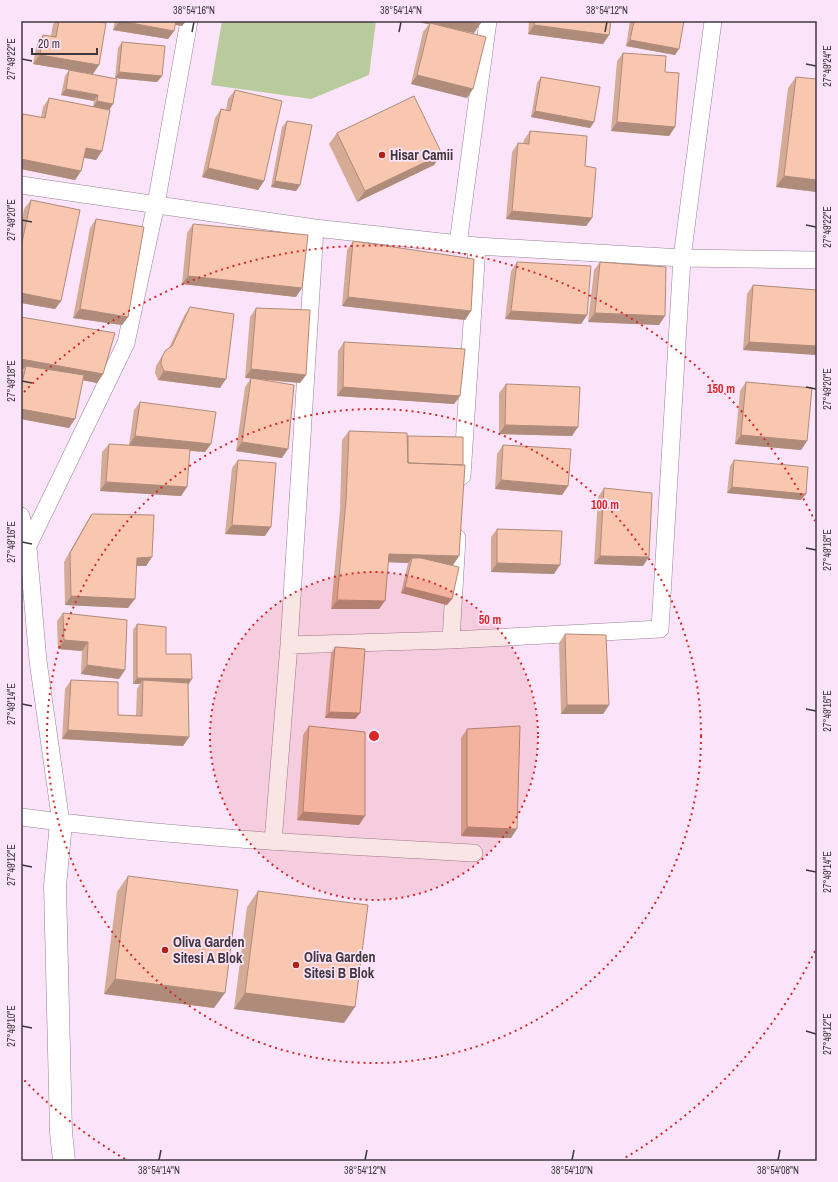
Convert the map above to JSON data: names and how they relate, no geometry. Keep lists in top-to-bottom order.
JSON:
{
  "places": ["Hisar Camii", "Oliva Garden Sitesi A Blok", "Oliva Garden Sitesi B Blok"],
  "scale_bar": "20 m",
  "coordinates": [
    "38°54'16\"N",
    "38°54'14\"N",
    "38°54'12\"N",
    "27°49'22\"E",
    "27°49'24\"E",
    "27°49'20\"E",
    "27°49'18\"E",
    "27°49'16\"E",
    "27°49'14\"E",
    "27°49'12\"E",
    "27°49'10\"E",
    "38°54'10\"N",
    "38°54'08\"N"
  ],
  "rings": ["150 m", "100 m", "50 m"]
}
